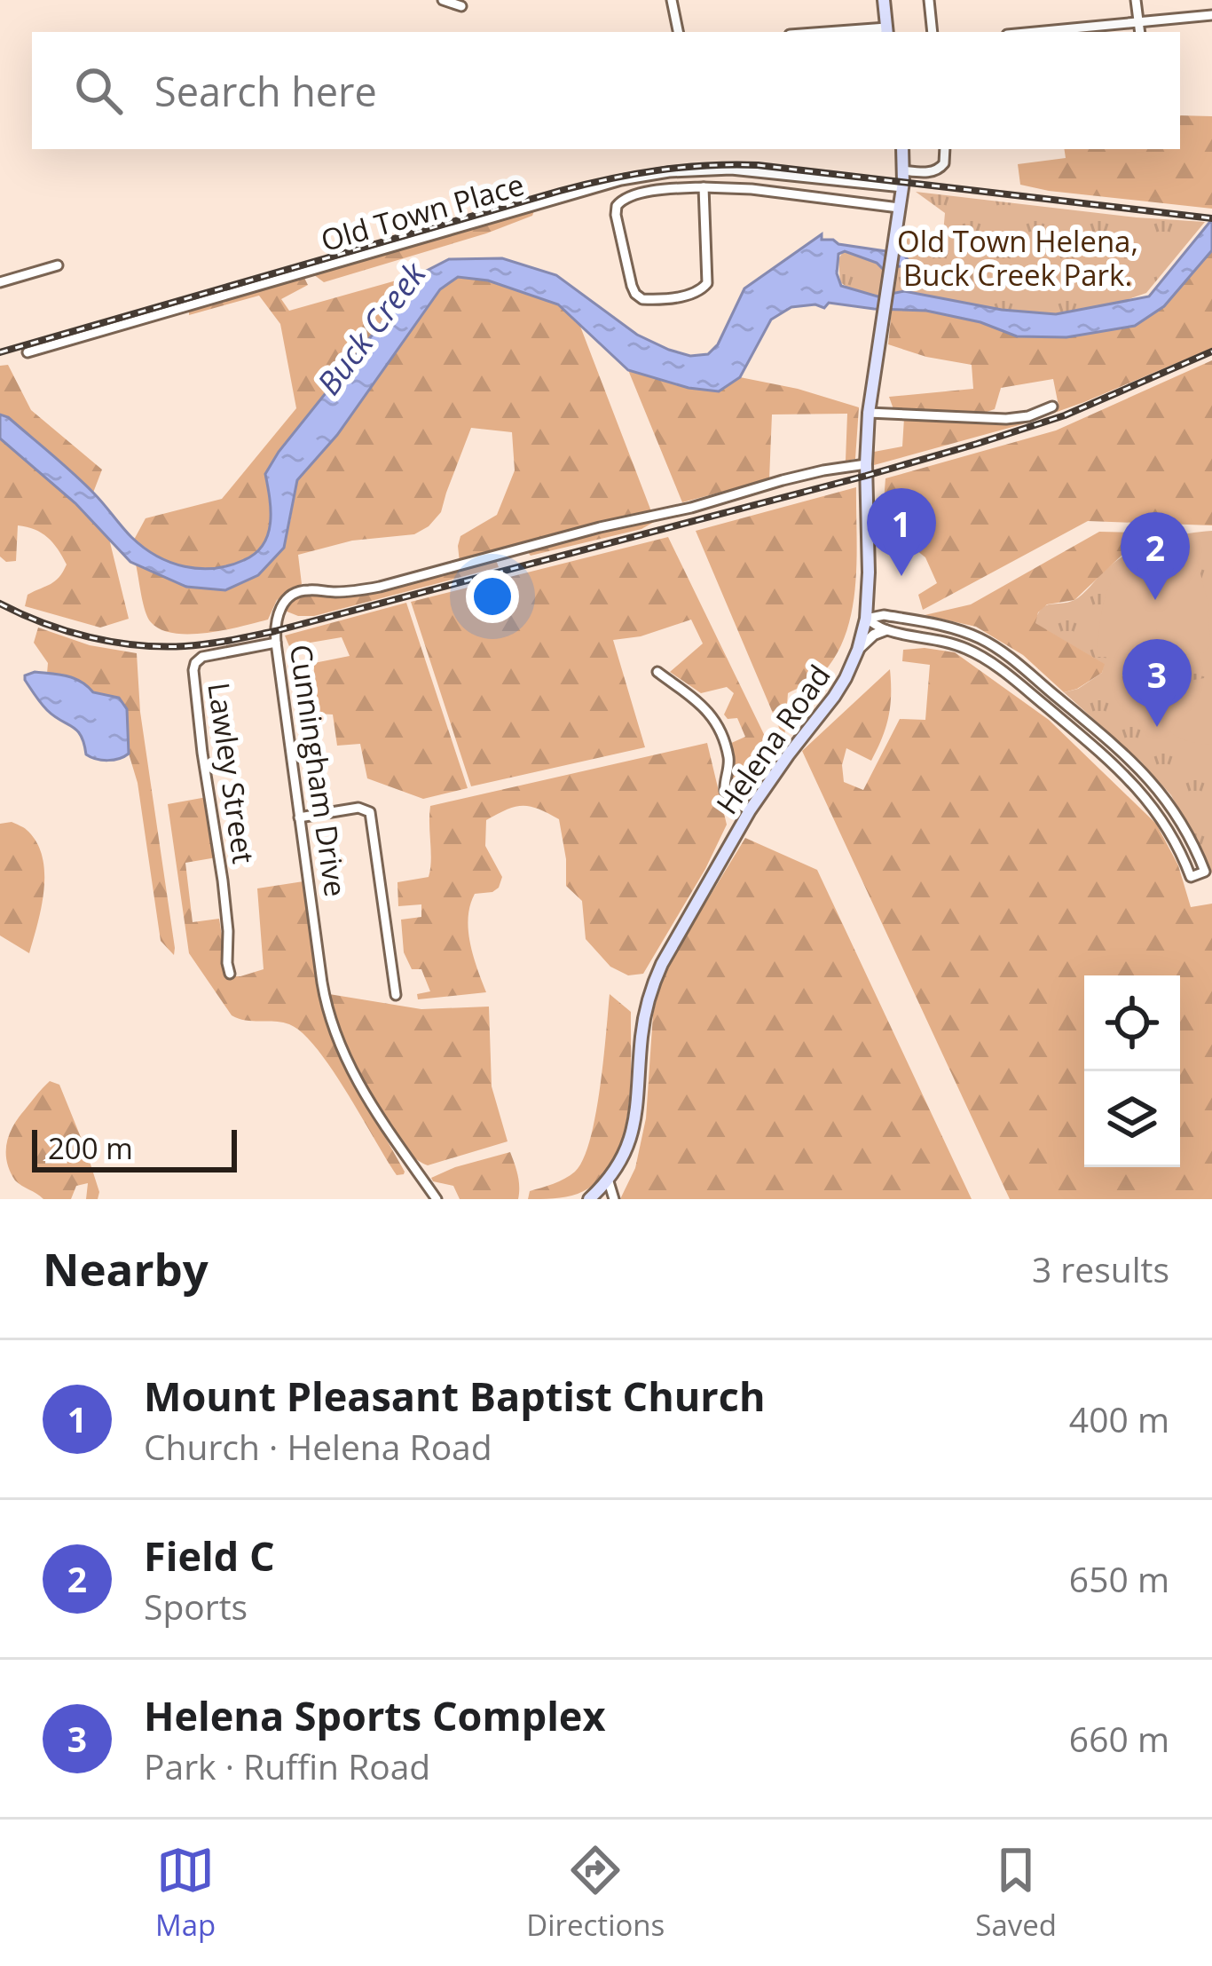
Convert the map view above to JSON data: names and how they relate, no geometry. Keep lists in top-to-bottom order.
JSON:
{
  "streets": {
    "main road": ["Helena Road"],
    "street": ["Old Town Place", "Cunningham Drive", "Lawley Street"]
  },
  "crossings": [
    ["Old Town Place", "Helena Road"],
    ["Helena Road", "Cunningham Drive"],
    ["Cunningham Drive", "Lawley Street"]
  ],
  "water": ["Buck Creek"],
  "parks": ["Old Town Helena, Buck Creek Park."],
  "scale_bar": "200 m",
  "page": {
    "search": "Search here",
    "pins": ["1", "2", "3"],
    "scale": "200 m",
    "heading": ["Nearby", "3 results"],
    "list": [
      {
        "mark": "1",
        "name": "Mount Pleasant Baptist Church",
        "note": "Church · Helena Road",
        "value": "400 m"
      },
      {
        "mark": "2",
        "name": "Field C",
        "note": "Sports",
        "value": "650 m"
      },
      {
        "mark": "3",
        "name": "Helena Sports Complex",
        "note": "Park · Ruffin Road",
        "value": "660 m"
      }
    ],
    "nav": ["Map", "Directions", "Saved"]
  }
}
